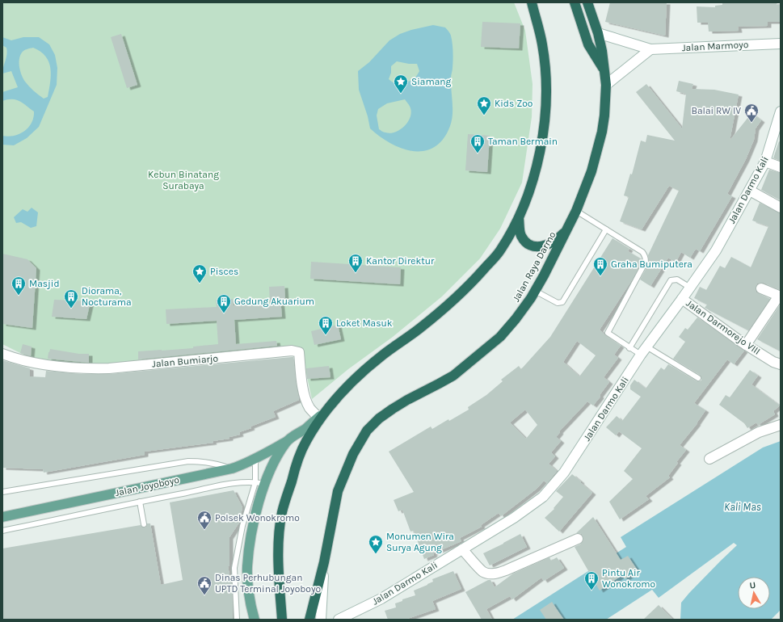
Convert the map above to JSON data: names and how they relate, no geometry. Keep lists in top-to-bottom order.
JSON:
{
  "streets": {
    "highway": ["Jalan Raya Darmo"],
    "main road": [
      "Jalan Marmoyo",
      "Jalan Darmo Kali",
      "Jalan Darmorejo VIII",
      "Jalan Bumiarjo",
      "Jalan Joyoboyo"
    ]
  },
  "crossings": [
    ["Jalan Marmoyo", "Jalan Raya Darmo"],
    ["Jalan Darmo Kali", "Jalan Darmorejo VIII"]
  ],
  "water": ["Kali Mas"],
  "parks": ["Kebun Binatang Surabaya"],
  "places": {
    "place": [
      "Siamang",
      "Kids Zoo",
      "Pisces",
      "Monumen Wira Surya Agung"
    ],
    "public building": ["Balai RW IV", "Polsek Wonokromo", "Dinas Perhubungan UPTD Terminal Joyoboyo"],
    "building": [
      "Taman Bermain",
      "Kantor Direktur",
      "Graha Bumiputera",
      "Masjid",
      "Diorama, Nocturama",
      "Gedung Akuarium",
      "Loket Masuk",
      "Pintu Air Wonokromo"
    ]
  },
  "north": "top"
}
